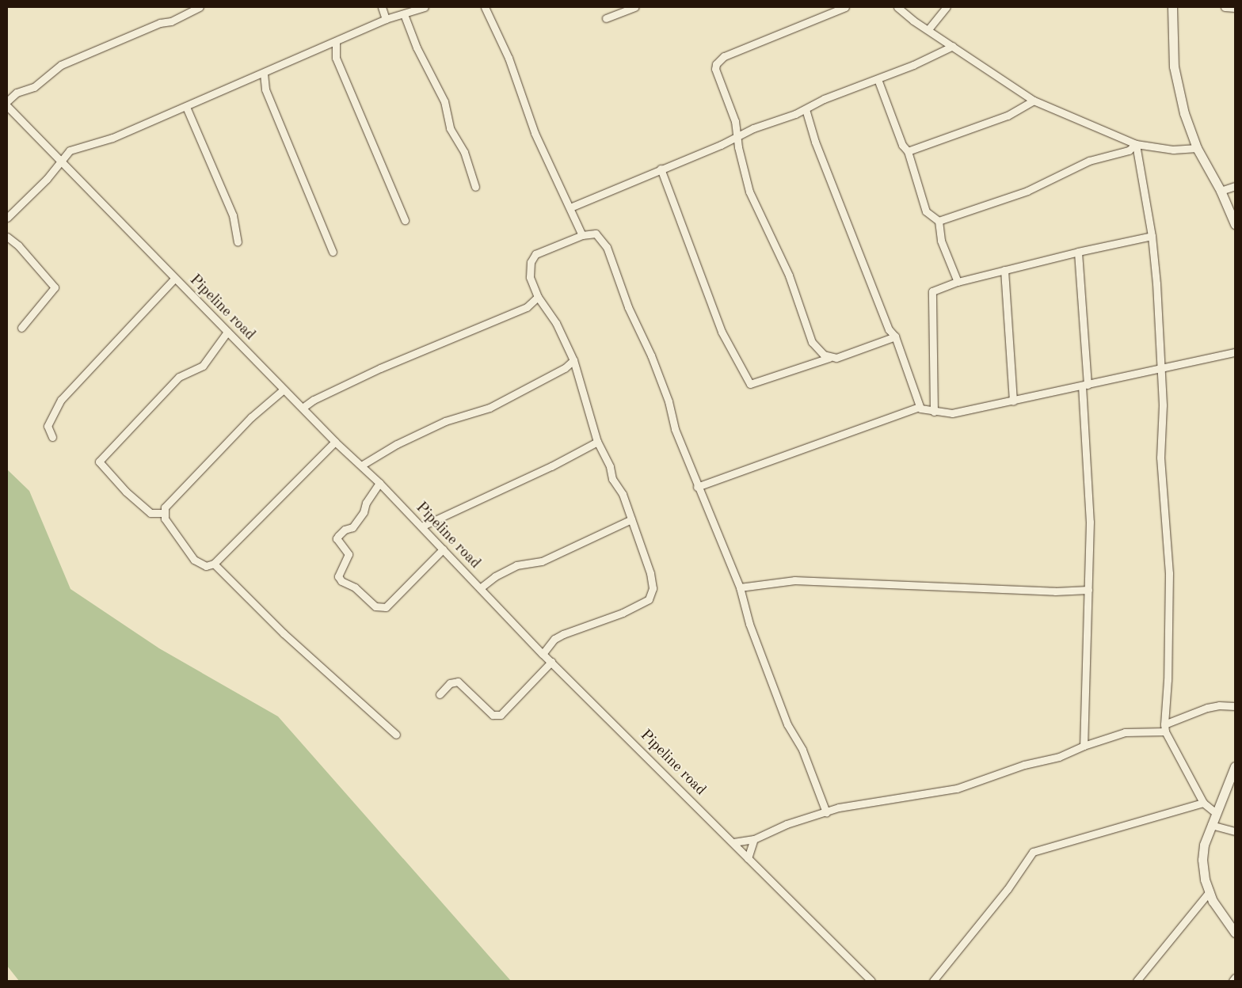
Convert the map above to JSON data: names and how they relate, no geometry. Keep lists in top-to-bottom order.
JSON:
{
  "streets": {
    "street": ["Pipeline road"]
  }
}
